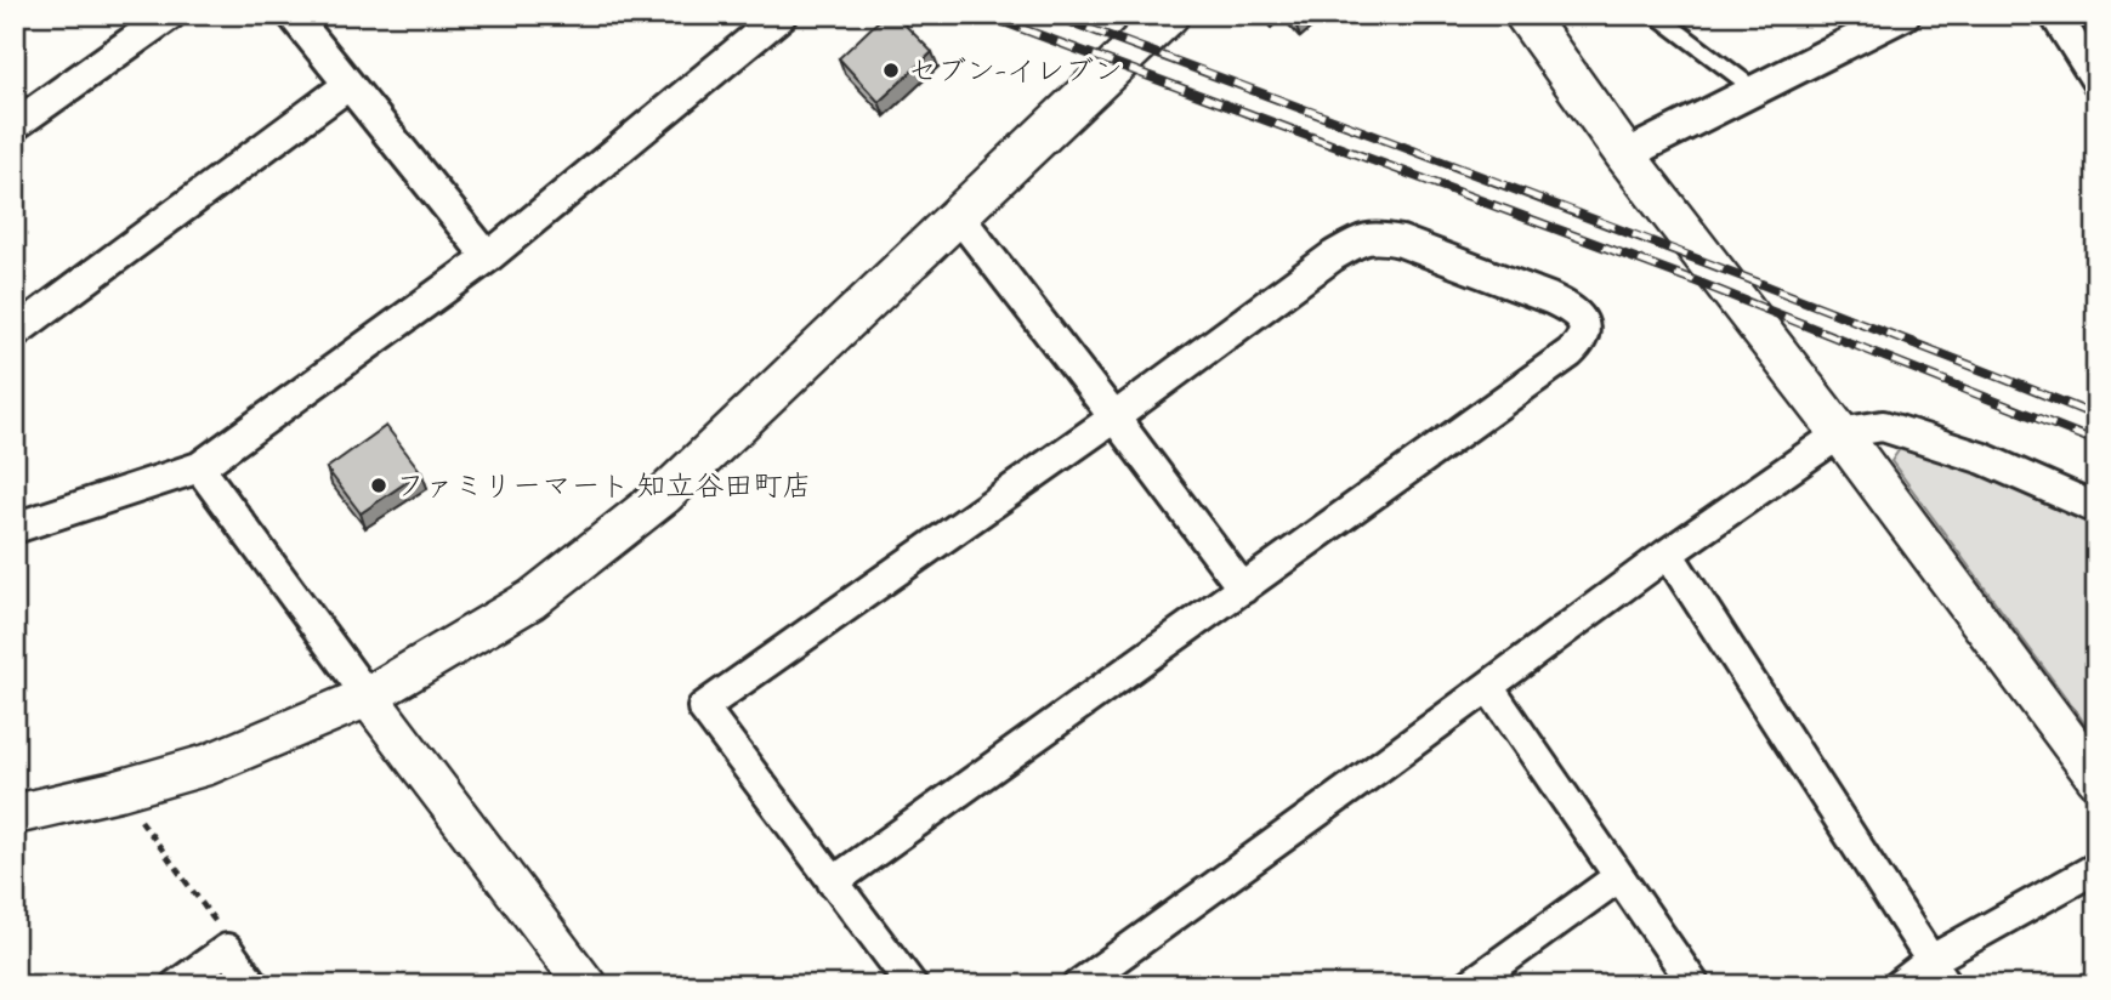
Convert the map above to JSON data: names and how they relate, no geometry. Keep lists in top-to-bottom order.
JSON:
{
  "places": ["セブン-イレブン", "ファミリーマート 知立谷田町店"]
}
